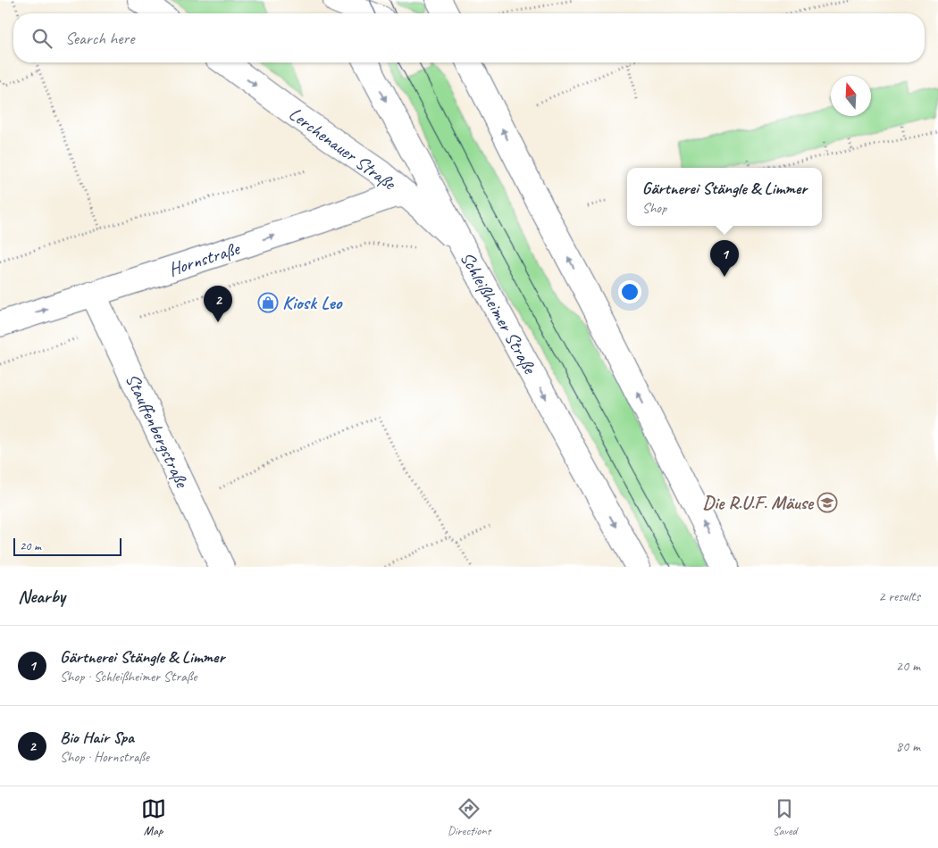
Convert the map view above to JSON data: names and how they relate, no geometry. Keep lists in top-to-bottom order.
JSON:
{
  "streets": {
    "main road": [
      "Lerchenauer Straße",
      "Hornstraße",
      "Schleißheimer Straße",
      "Stauffenbergstraße"
    ]
  },
  "crossings": [
    ["Lerchenauer Straße", "Hornstraße"],
    ["Lerchenauer Straße", "Schleißheimer Straße"],
    ["Hornstraße", "Stauffenbergstraße"]
  ],
  "one_way": ["Lerchenauer Straße", "Hornstraße"],
  "places": {
    "shop": ["Kiosk Leo"],
    "school or university": ["Die R.U.F. Mäuse"]
  },
  "scale_bar": "20 m",
  "north": "top",
  "page": {
    "search": "Search here",
    "popup": ["Gärtnerei Stängle & Limmer", "Shop"],
    "pins": ["1", "2"],
    "scale": "20 m",
    "heading": ["Nearby", "2 results"],
    "list": [
      {
        "mark": "1",
        "name": "Gärtnerei Stängle & Limmer",
        "note": "Shop · Schleißheimer Straße",
        "value": "20 m"
      },
      {
        "mark": "2",
        "name": "Bio Hair Spa",
        "note": "Shop · Hornstraße",
        "value": "80 m"
      }
    ],
    "nav": ["Map", "Directions", "Saved"]
  }
}
